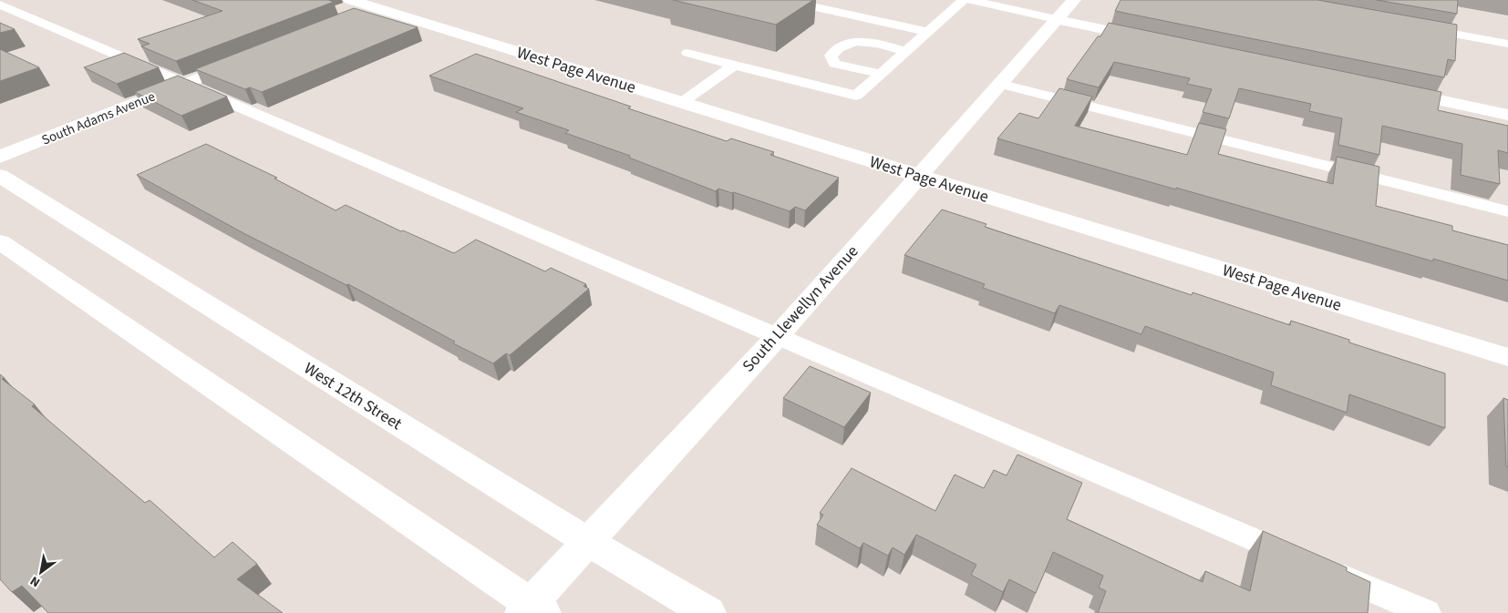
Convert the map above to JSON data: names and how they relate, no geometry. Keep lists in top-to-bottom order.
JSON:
{
  "streets": {
    "street": [
      "West Page Avenue",
      "South Adams Avenue",
      "South Llewellyn Avenue",
      "West 12th Street"
    ]
  },
  "crossings": [
    ["West Page Avenue", "South Llewellyn Avenue"],
    ["South Llewellyn Avenue", "West 12th Street"]
  ],
  "north": "bottom left"
}
